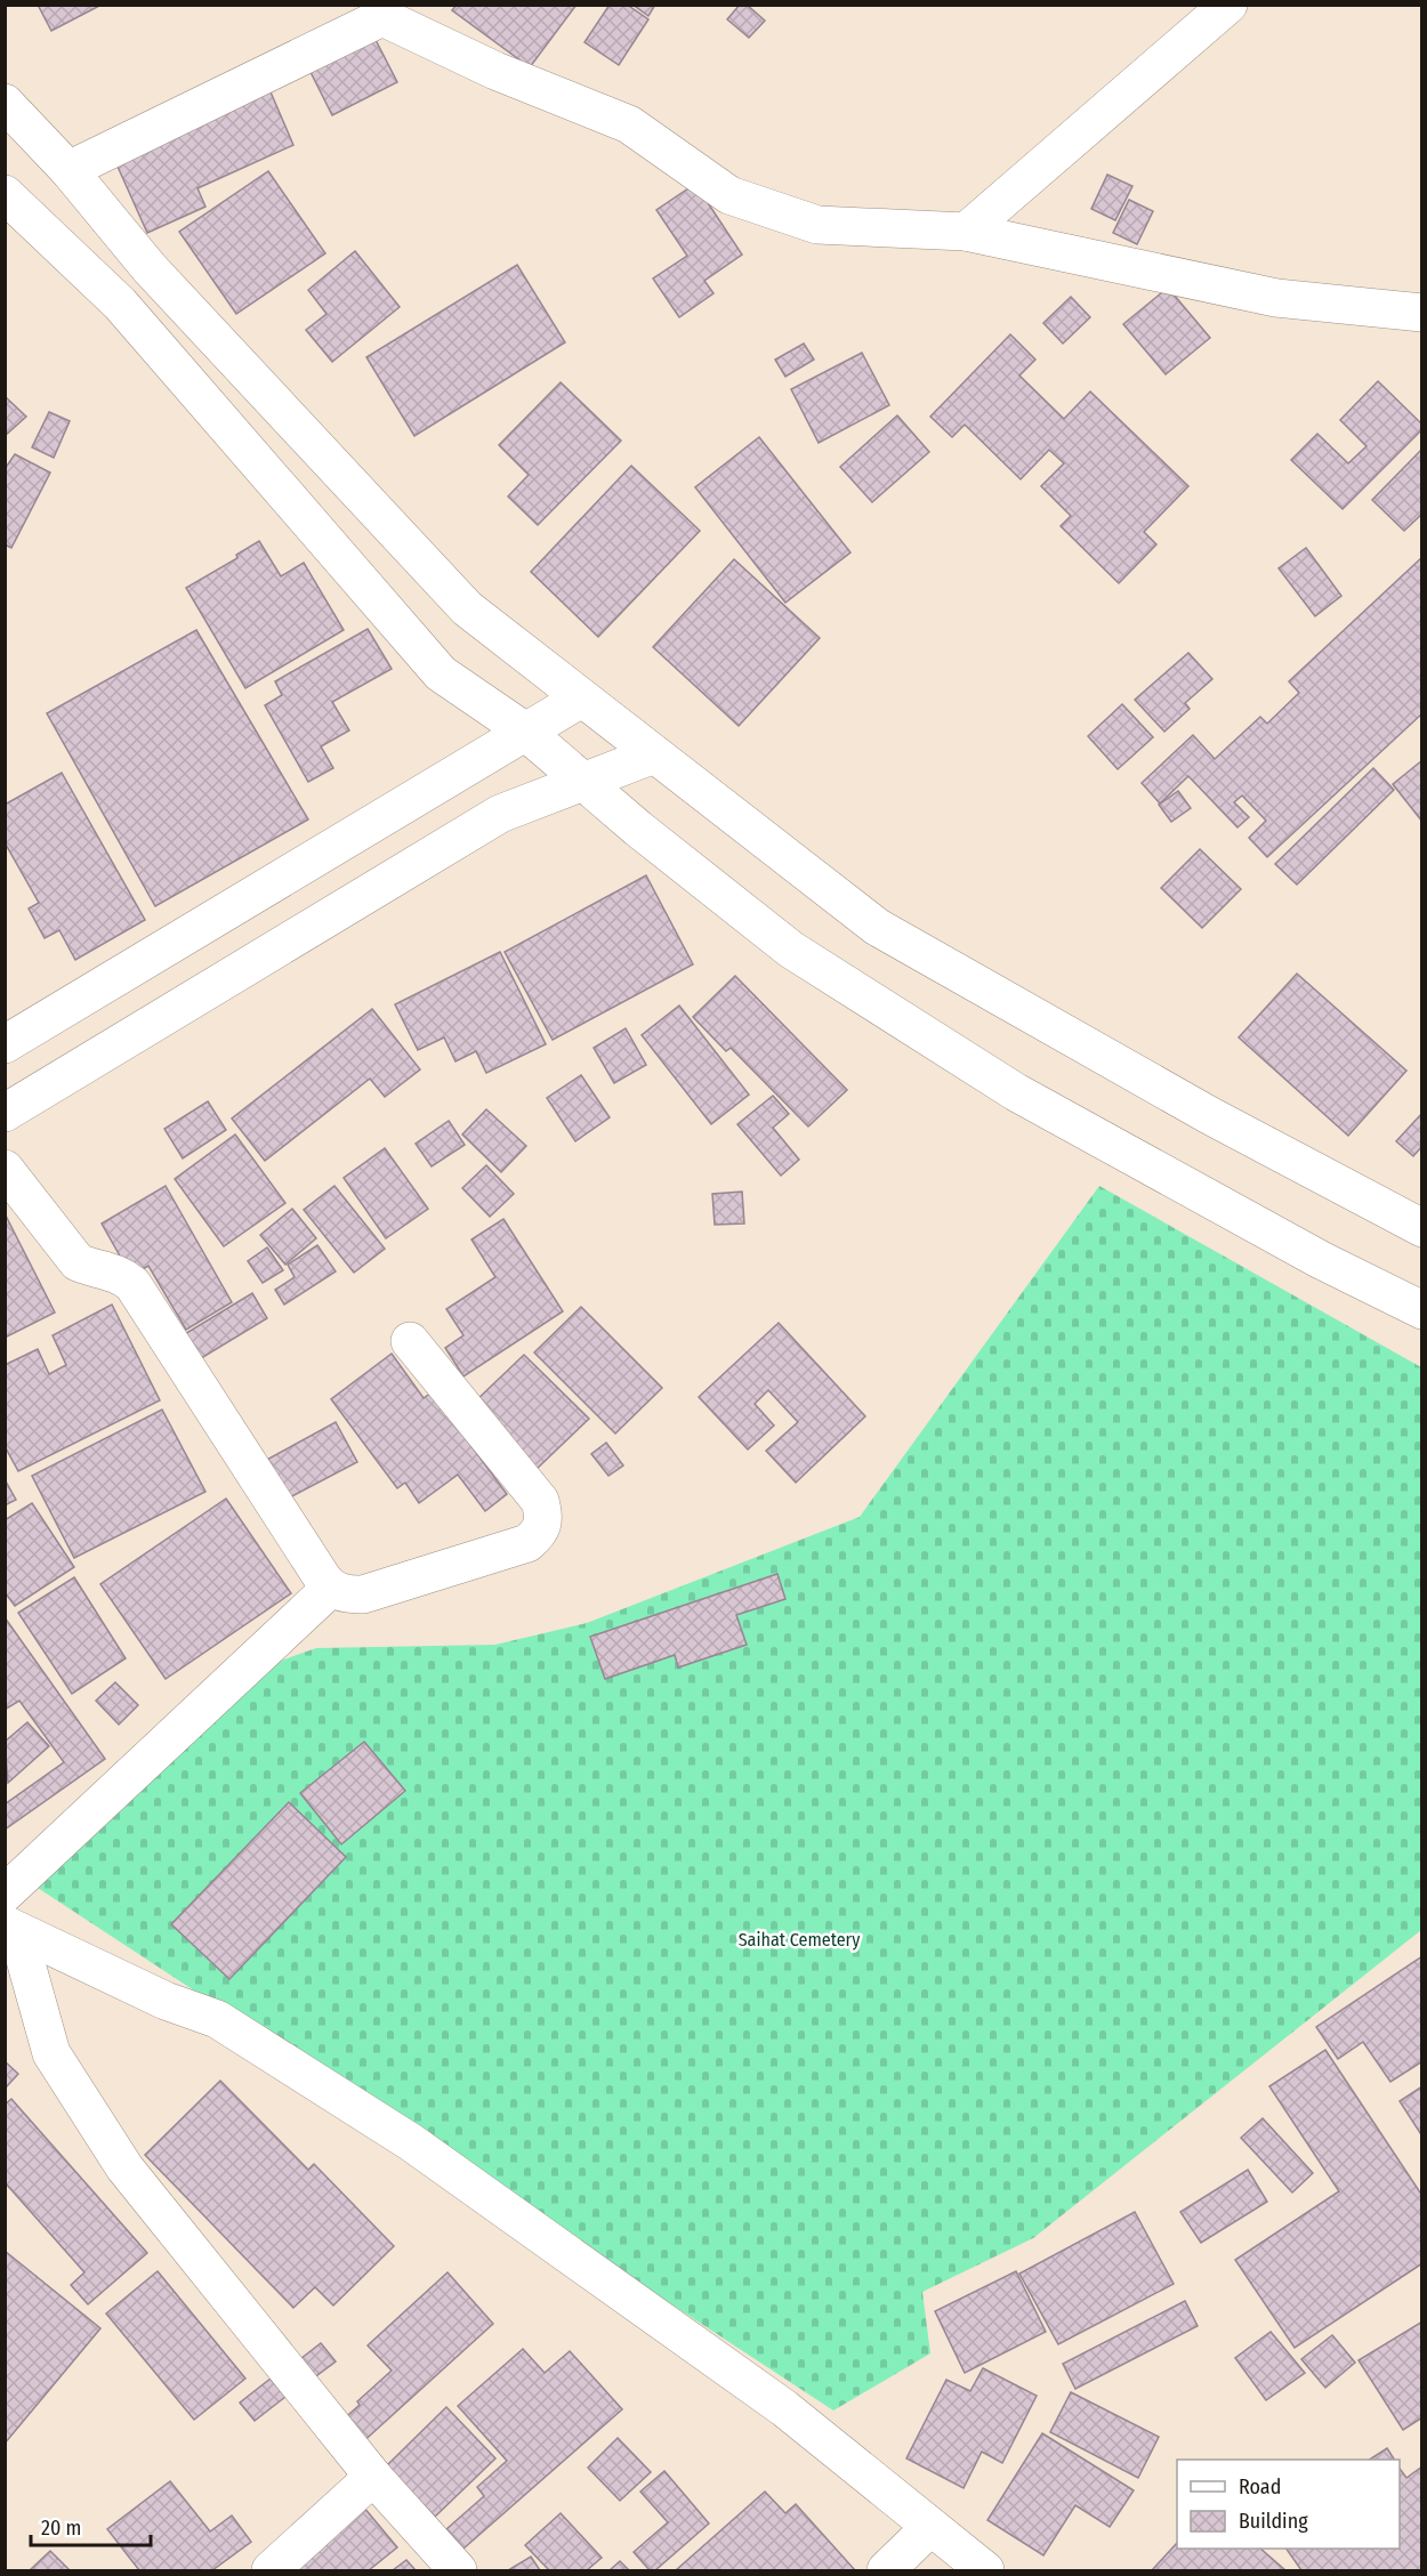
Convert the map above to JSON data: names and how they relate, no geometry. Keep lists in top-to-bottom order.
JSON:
{
  "parks": ["Saihat Cemetery"],
  "legend": ["Road", "Building"],
  "scale_bar": "20 m"
}
